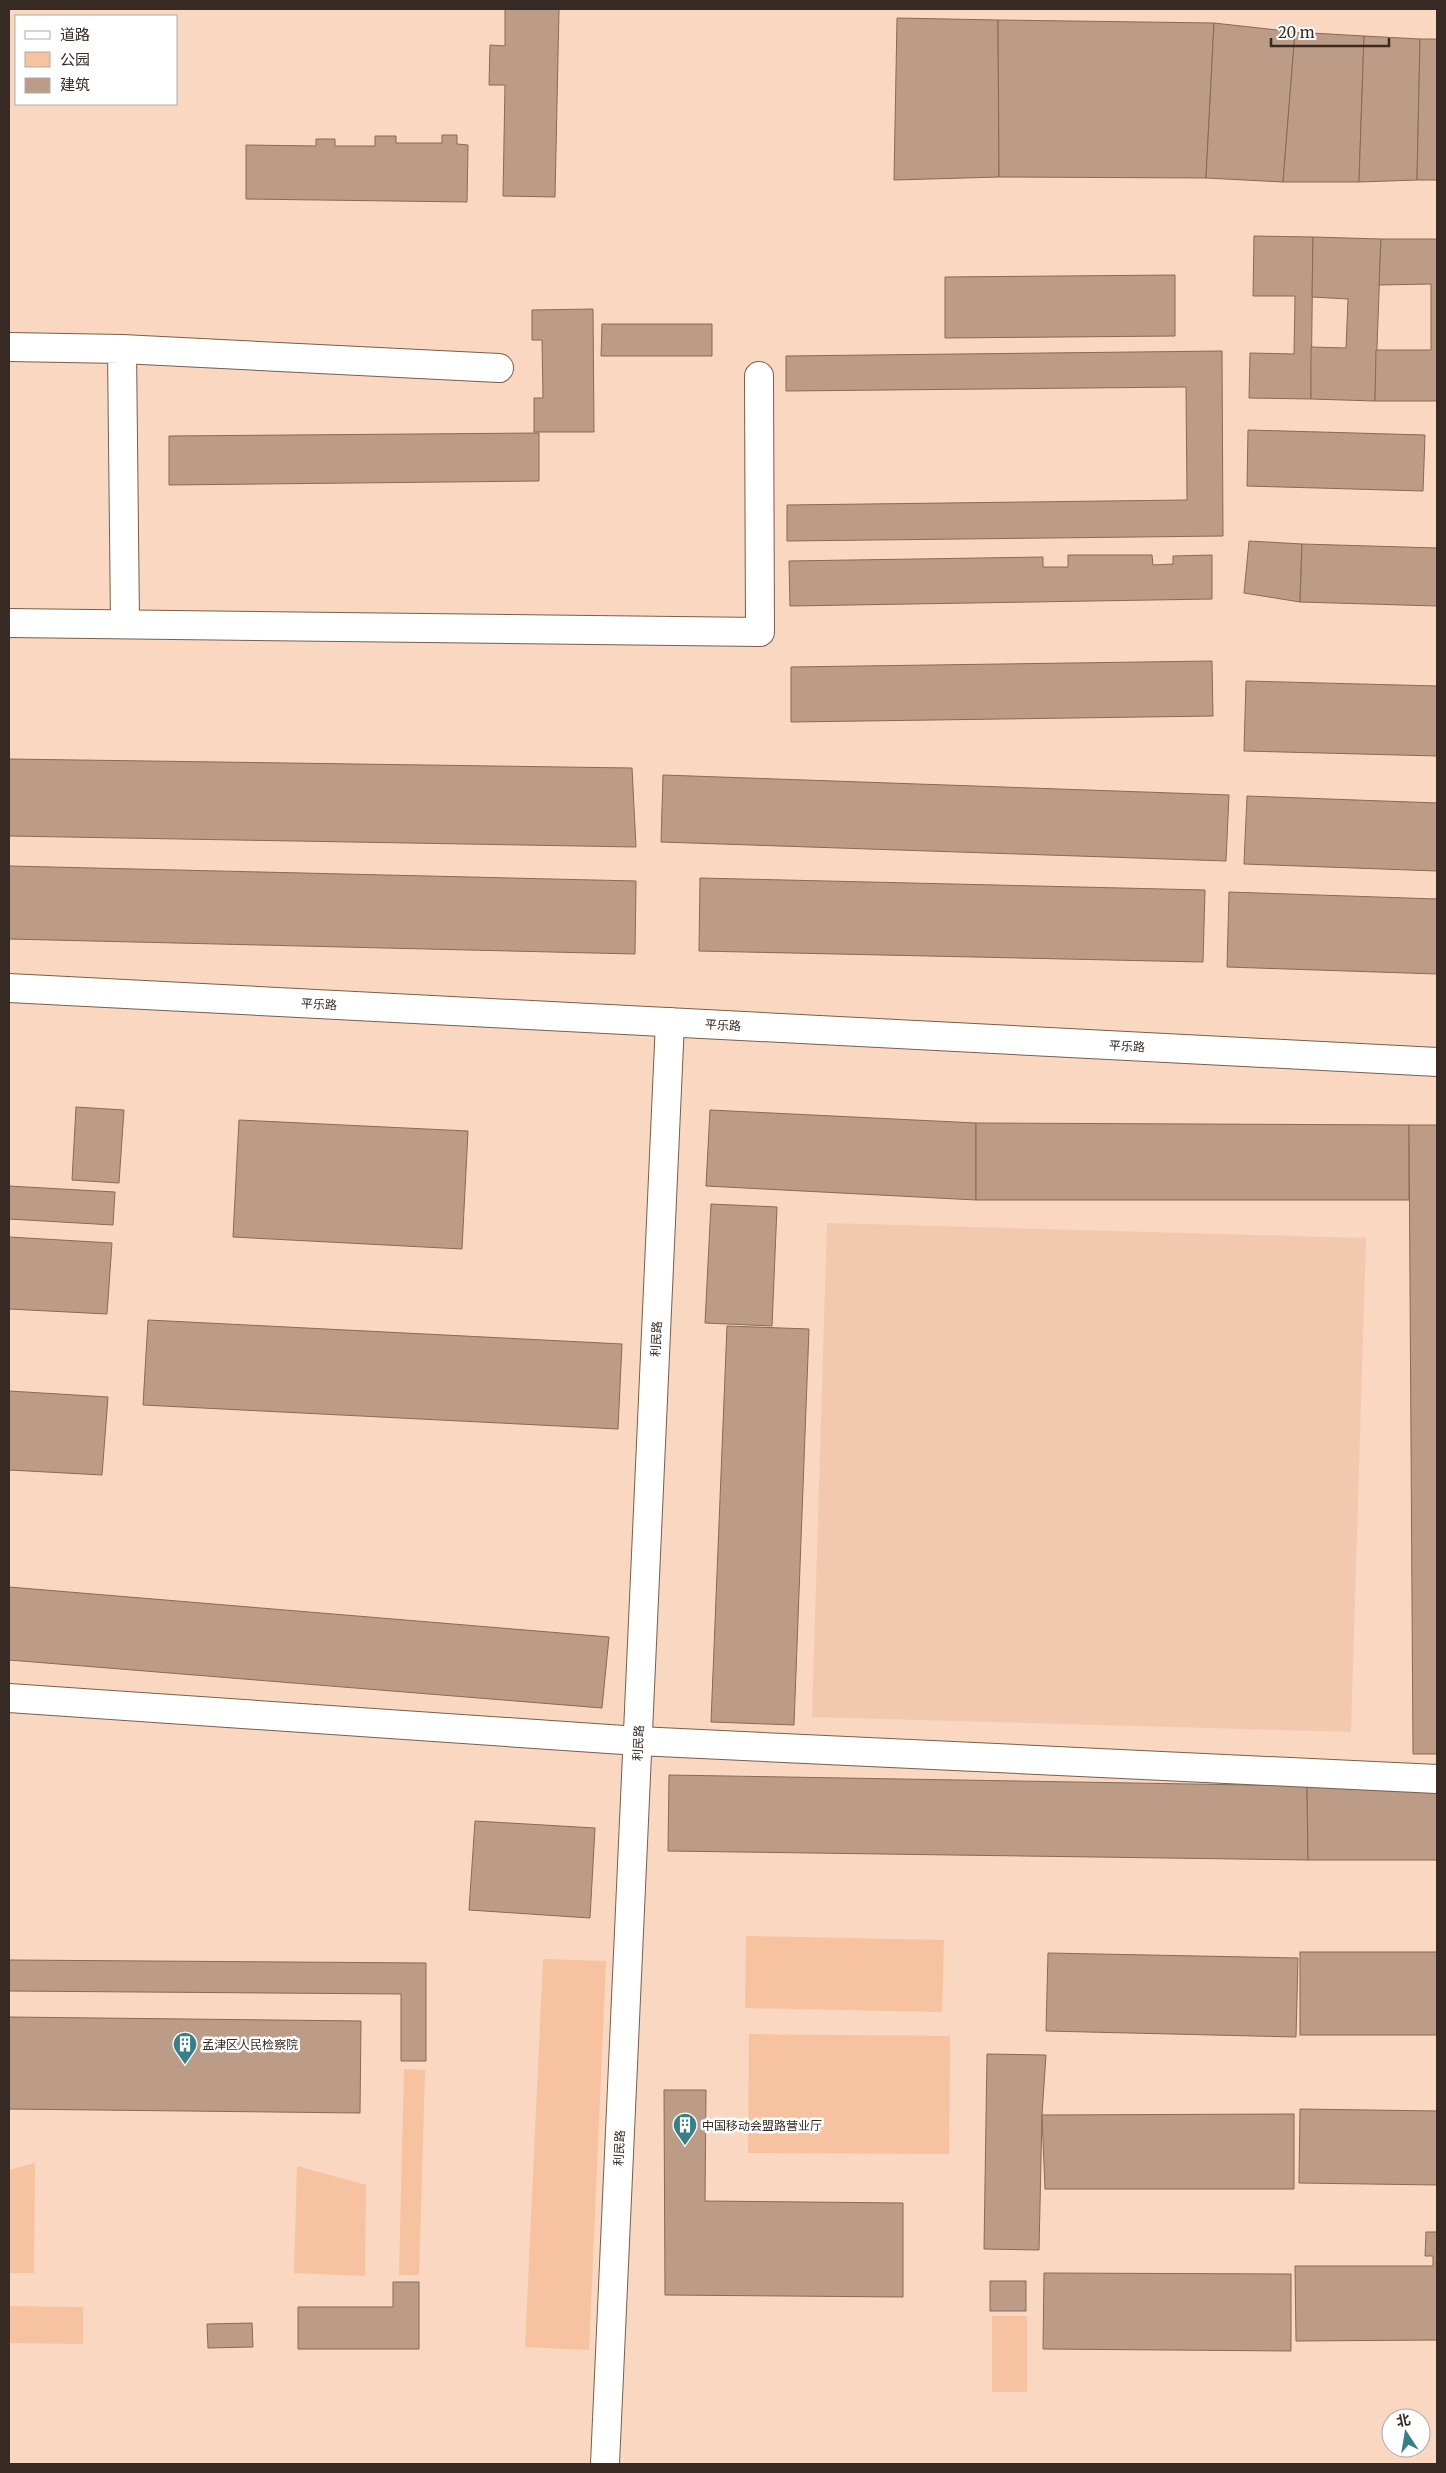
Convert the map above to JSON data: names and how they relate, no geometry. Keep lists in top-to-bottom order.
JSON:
{
  "streets": {
    "street": ["平乐路", "利民路"]
  },
  "crossings": [
    ["平乐路", "利民路"]
  ],
  "places": {
    "building": ["孟津区人民检察院", "中国移动会盟路营业厅"]
  },
  "legend": ["道路", "公园", "建筑"],
  "scale_bar": "20 m",
  "north": "top"
}
